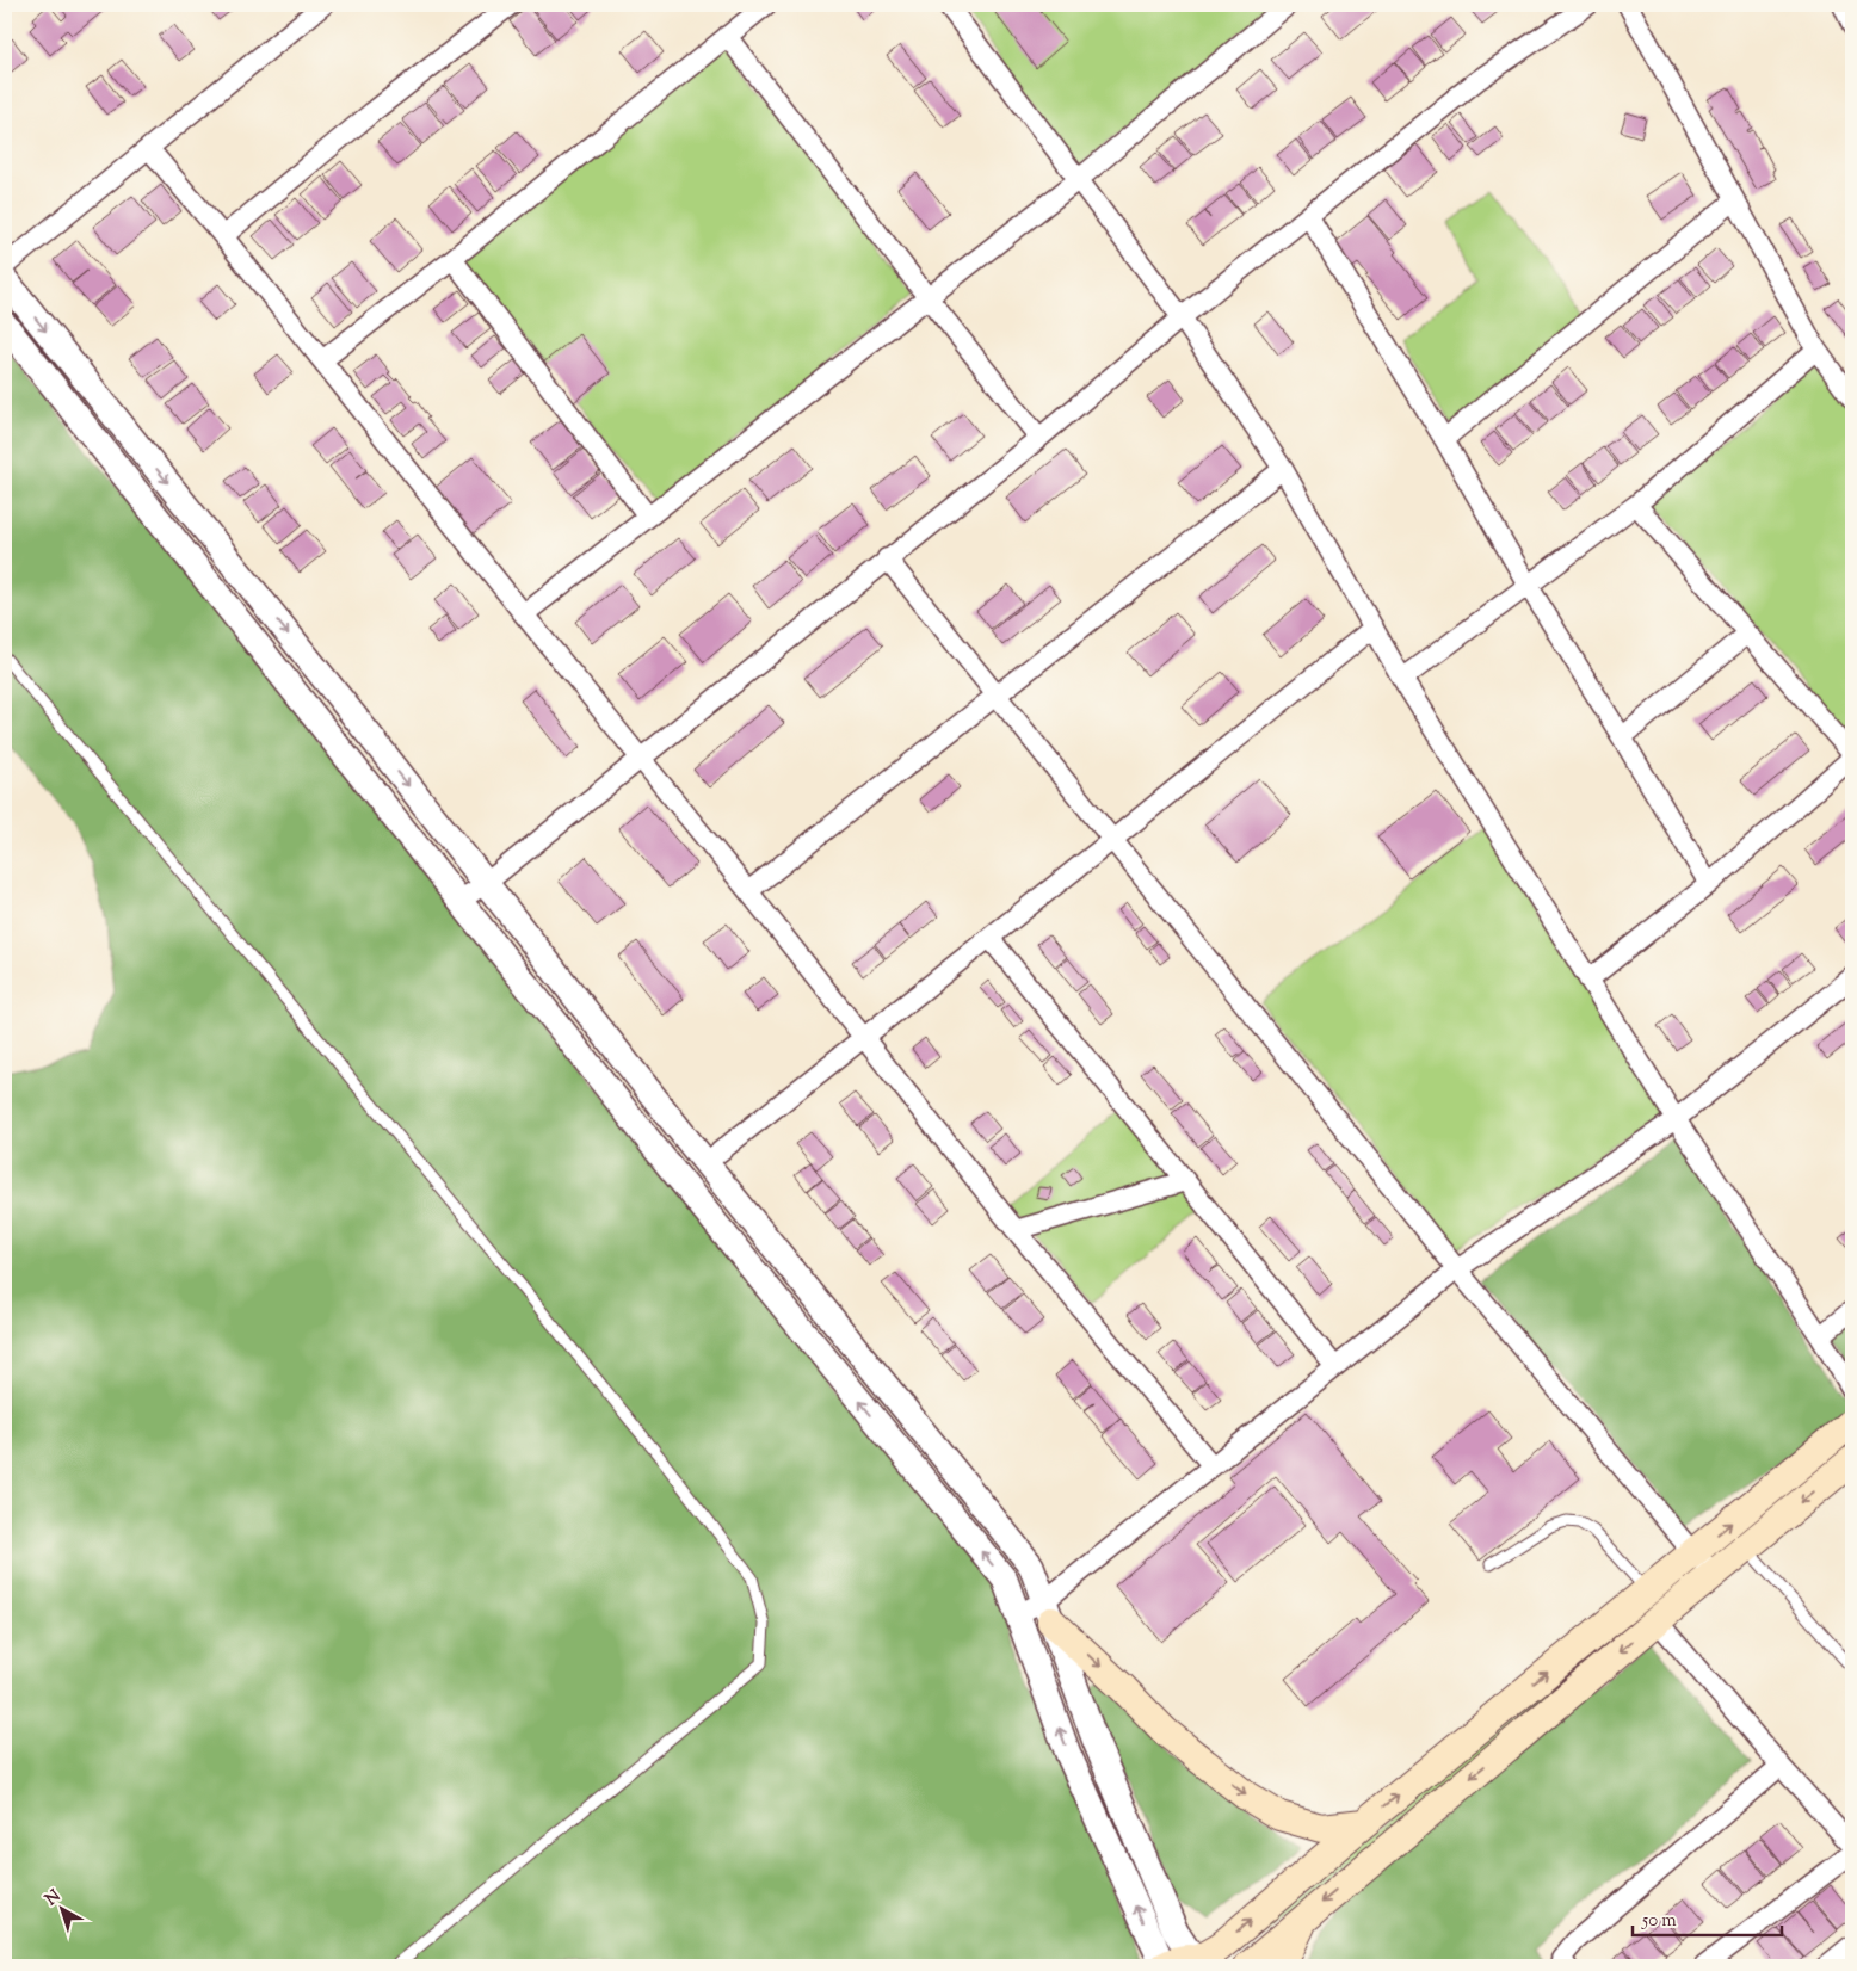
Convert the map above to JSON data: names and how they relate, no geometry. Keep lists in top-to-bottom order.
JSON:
{
  "scale_bar": "50 m",
  "north": "top left"
}
